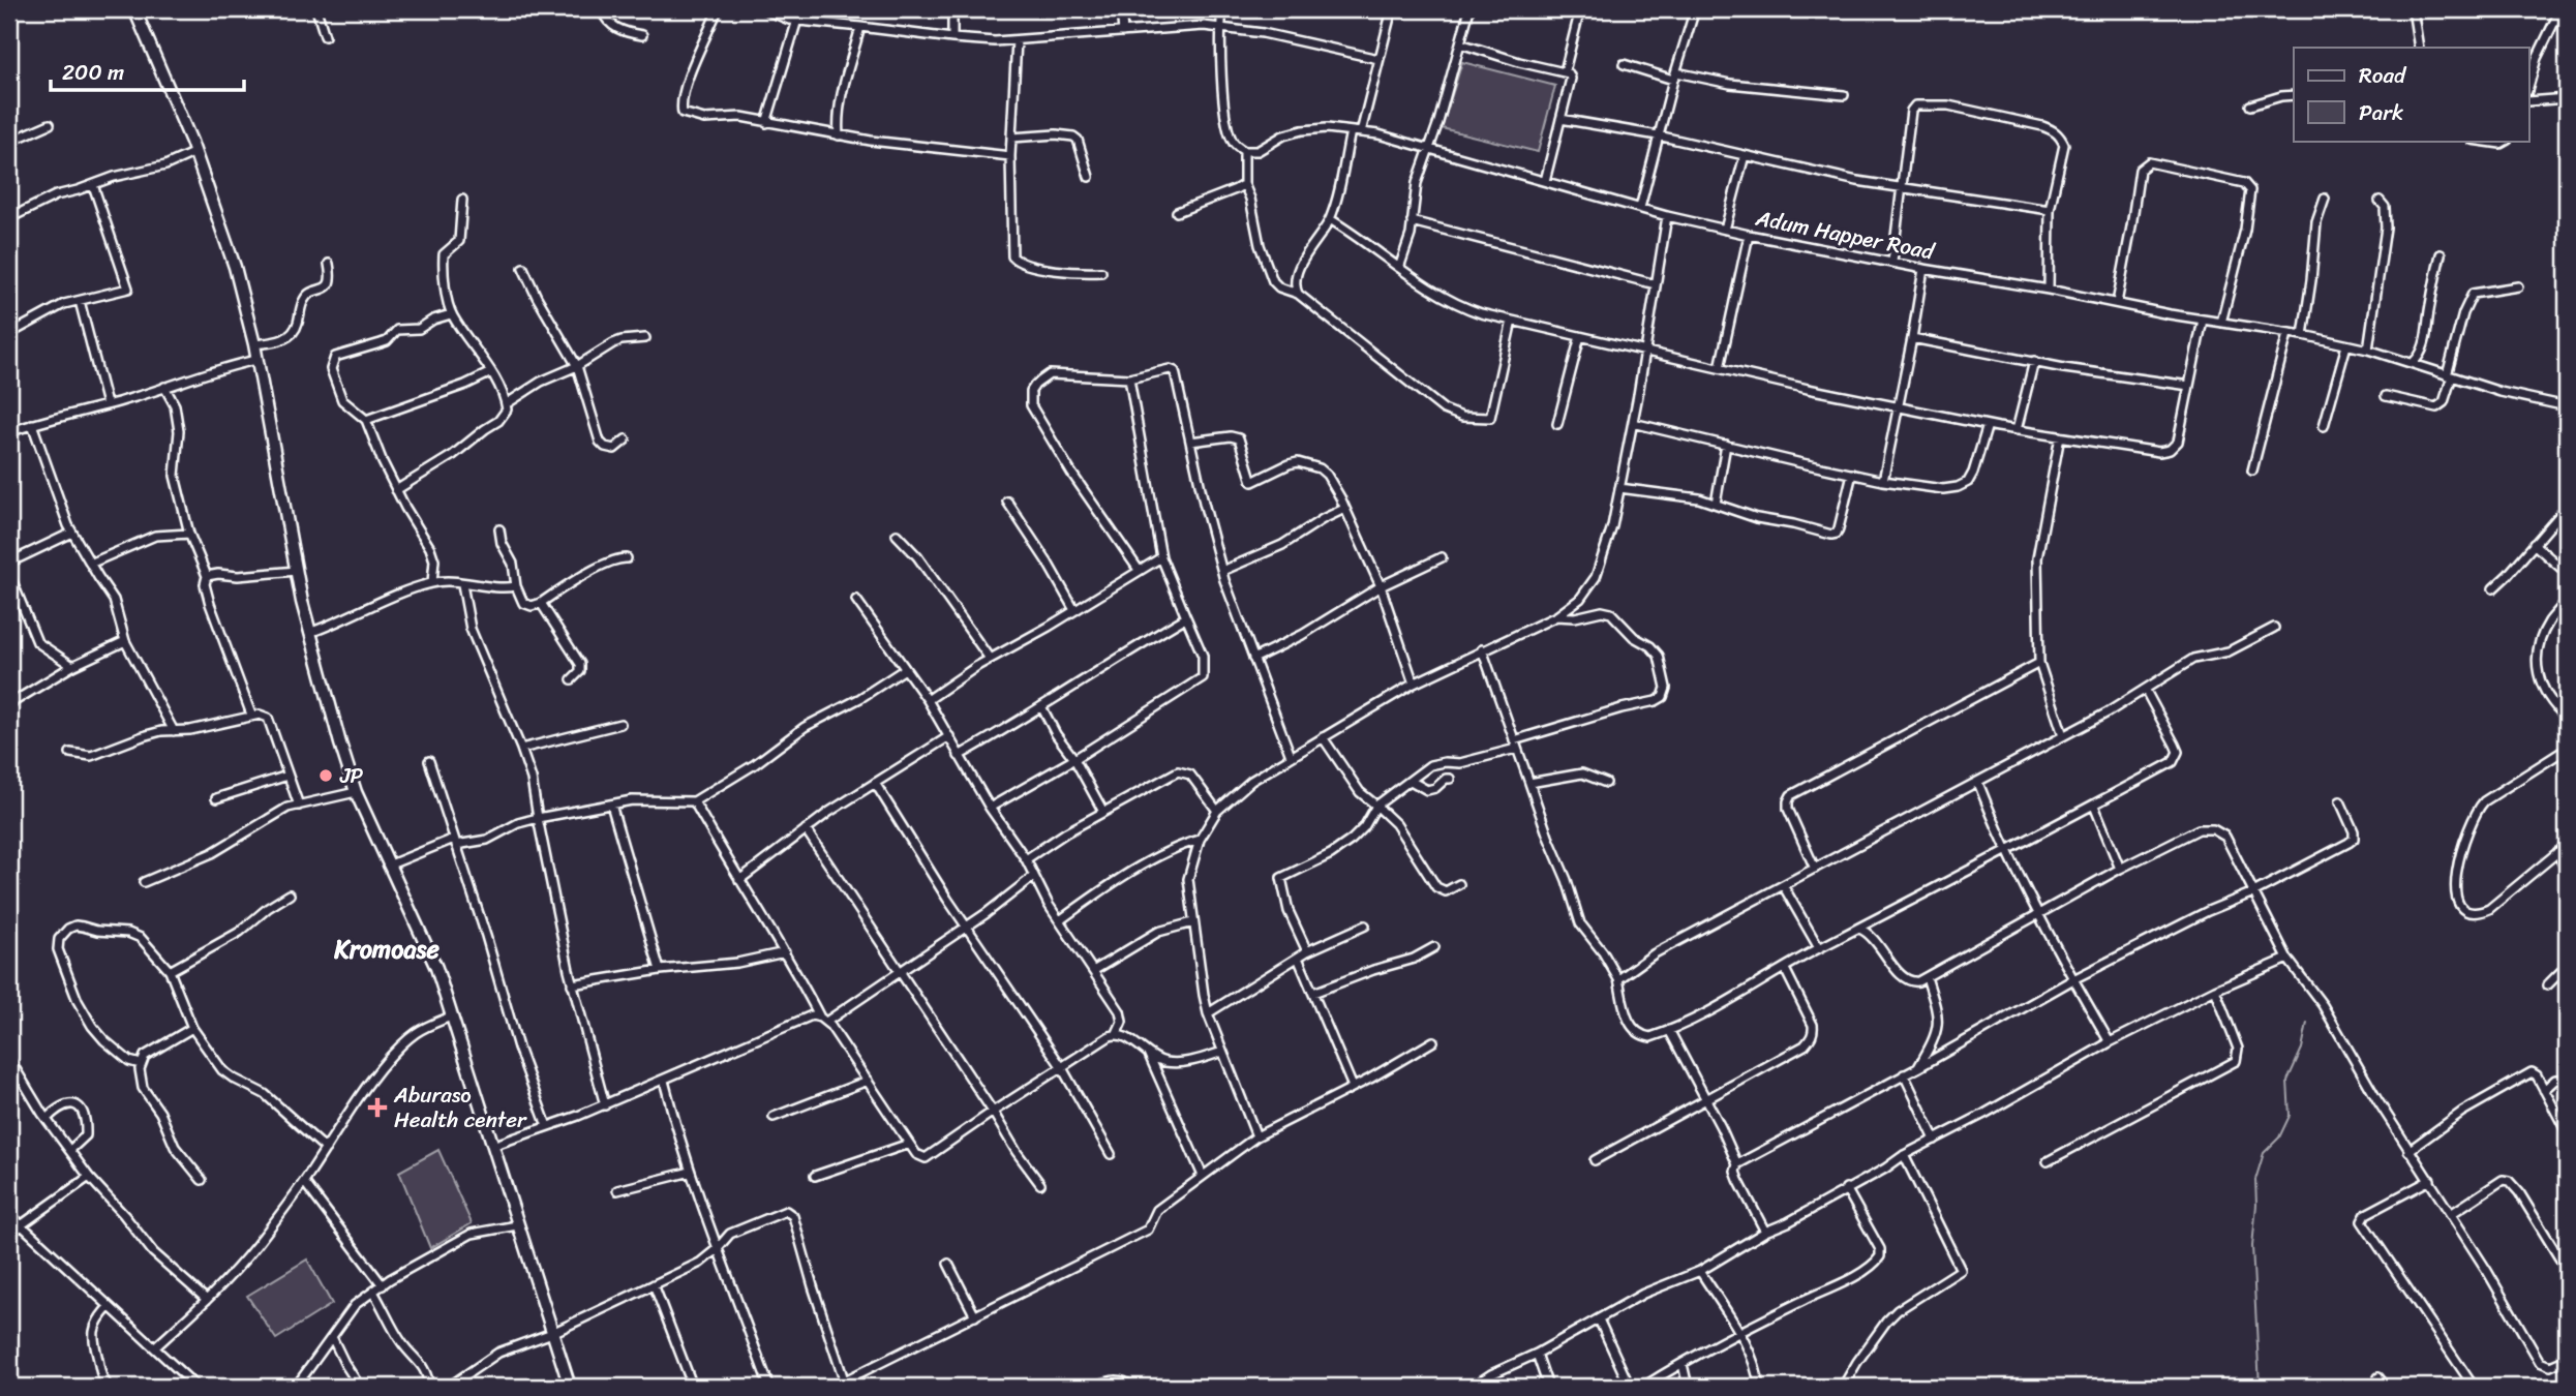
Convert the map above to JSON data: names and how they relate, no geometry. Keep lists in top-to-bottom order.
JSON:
{
  "streets": {
    "street": ["Adum Happer Road"]
  },
  "districts": ["Kromoase"],
  "places": {
    "other": ["JP"],
    "health": ["Aburaso Health center"]
  },
  "legend": ["Road", "Park"],
  "scale_bar": "200 m"
}
